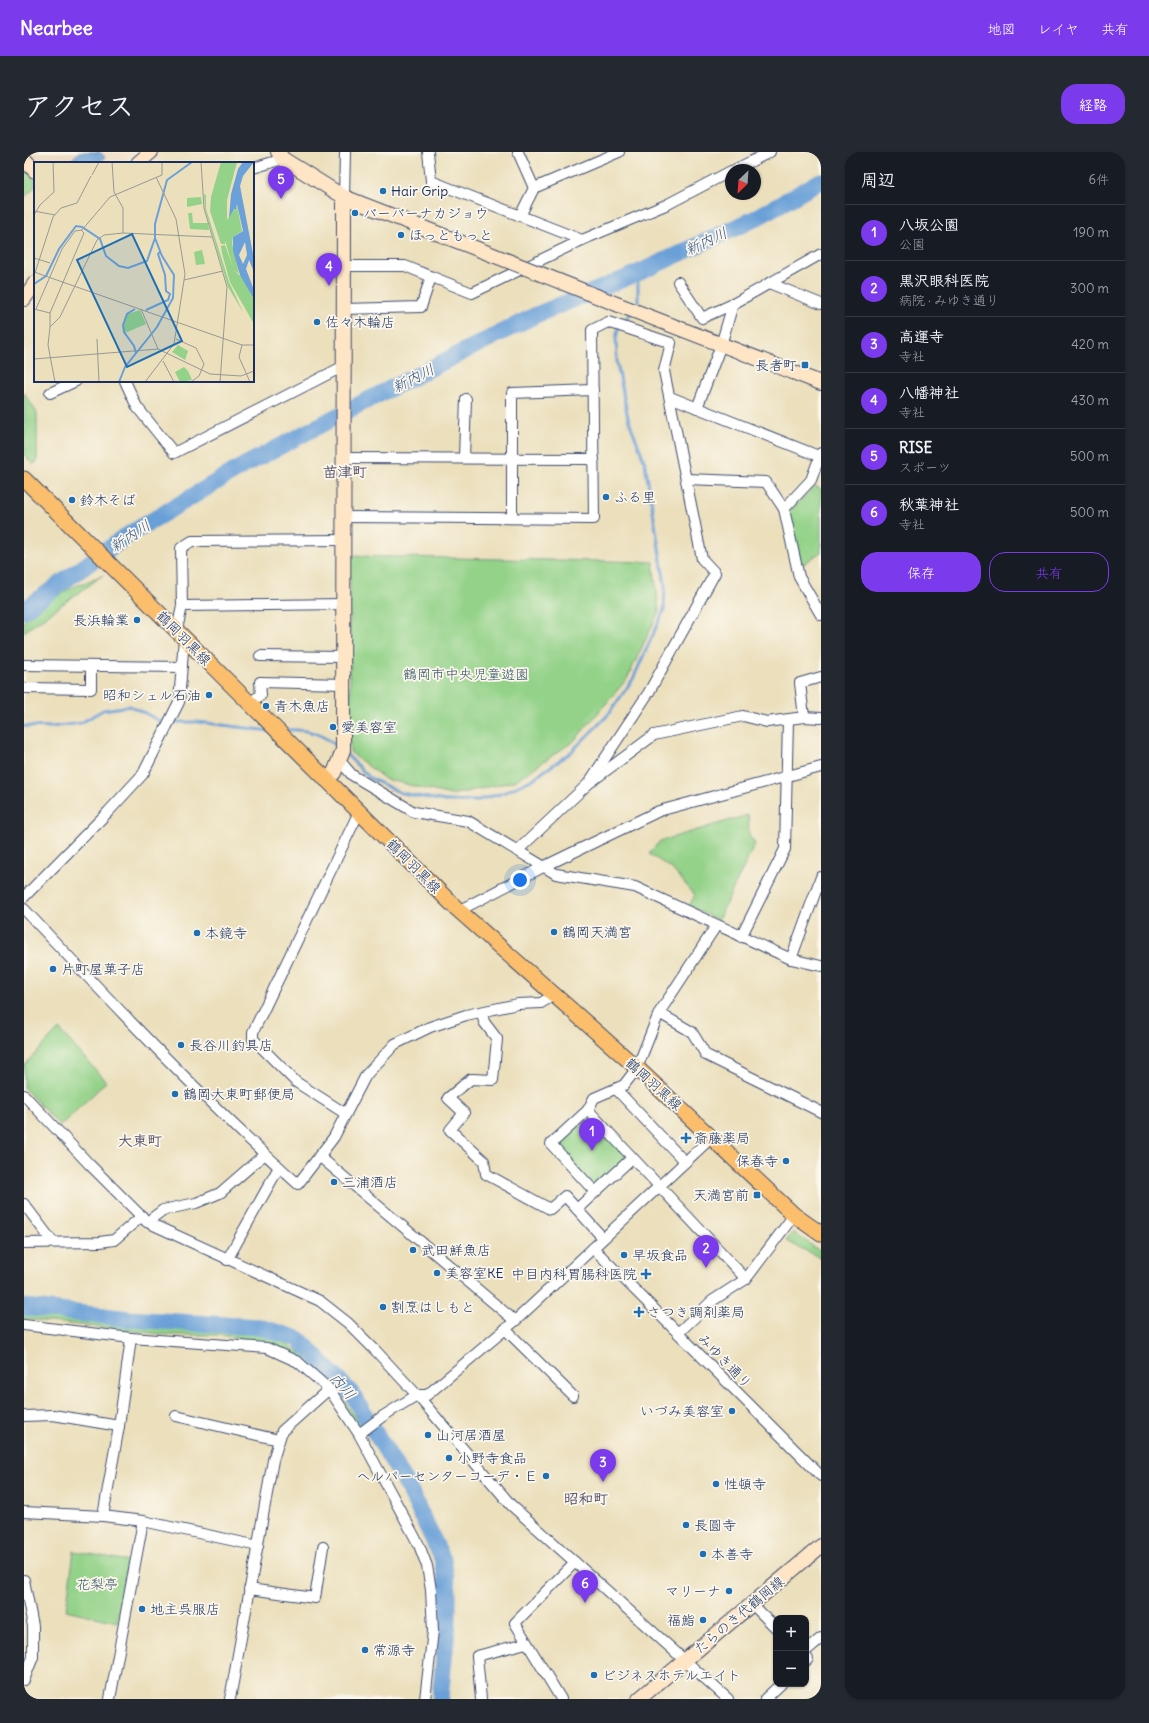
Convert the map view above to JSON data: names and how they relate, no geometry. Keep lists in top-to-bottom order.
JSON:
{
  "streets": {
    "main road": ["鶴岡羽黒線"],
    "street": ["みゆき通り", "たらのき代鶴岡線"]
  },
  "districts": ["苗津町", "大東町", "昭和町"],
  "water": ["新内川", "内川"],
  "parks": ["鶴岡市中央児童遊園", "花梨亭"],
  "places": {
    "other": [
      "Hair Grip",
      "バーバーナカジョウ",
      "ほっともっと",
      "佐々木輪店",
      "ふる里",
      "鈴木そば",
      "長浜輪業",
      "昭和シェル石油",
      "青木魚店",
      "愛美容室",
      "鶴岡天満宮",
      "本鏡寺",
      "片町屋菓子店",
      "長谷川釣具店",
      "鶴岡大東町郵便局",
      "保春寺",
      "三浦酒店",
      "武田鮮魚店",
      "早坂食品",
      "美容室KE",
      "割烹はしもと",
      "いづみ美容室",
      "山河居酒屋",
      "小野寺食品",
      "ヘルパーセンターコーデ・Ｅ",
      "性頓寺",
      "長圓寺",
      "本善寺",
      "マリーナ",
      "地主呉服店",
      "福鮨",
      "常源寺",
      "ビジネスホテルエイト"
    ],
    "transit": ["長者町", "天満宮前"],
    "health": ["斎藤薬局", "中目内科胃腸科医院", "さつき調剤薬局"]
  },
  "north": "bottom left",
  "page": {
    "header": "Nearbee",
    "nav": ["地図", "レイヤ", "共有"],
    "title": "アクセス",
    "buttons": [
      "経路",
      ["保存", "共有"]
    ],
    "heading": ["周辺", "6件"],
    "pins": [
      "5",
      "4",
      "1",
      "2",
      "3",
      "6"
    ],
    "list": [
      {
        "mark": "1",
        "name": "八坂公園",
        "note": "公園",
        "value": "190 m"
      },
      {
        "mark": "2",
        "name": "黒沢眼科医院",
        "note": "病院 · みゆき通り",
        "value": "300 m"
      },
      {
        "mark": "3",
        "name": "高運寺",
        "note": "寺社",
        "value": "420 m"
      },
      {
        "mark": "4",
        "name": "八幡神社",
        "note": "寺社",
        "value": "430 m"
      },
      {
        "mark": "5",
        "name": "RISE",
        "note": "スポーツ",
        "value": "500 m"
      },
      {
        "mark": "6",
        "name": "秋葉神社",
        "note": "寺社",
        "value": "500 m"
      }
    ],
    "map_buttons": ["+", "−"]
  }
}
